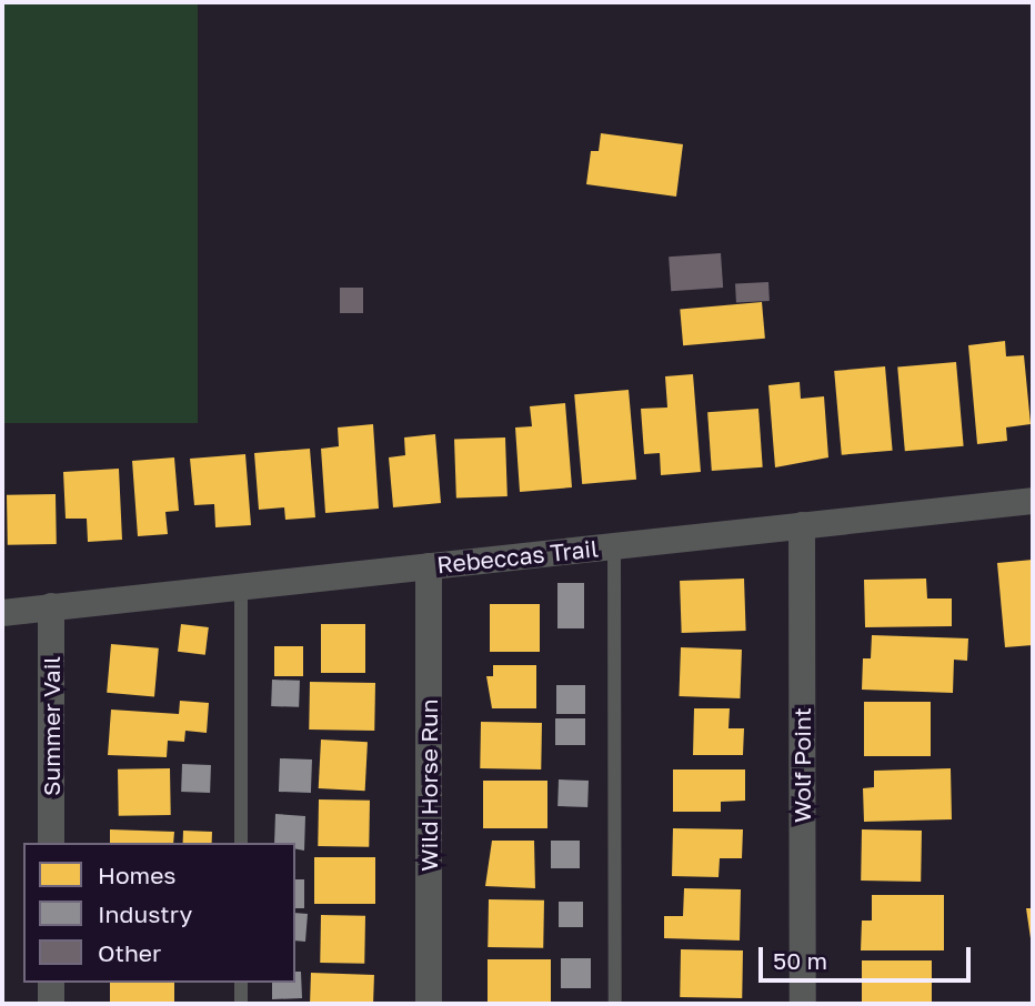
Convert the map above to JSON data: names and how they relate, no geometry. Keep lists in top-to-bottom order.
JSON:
{
  "streets": {
    "street": [
      "Rebeccas Trail",
      "Summer Vail",
      "Wolf Point",
      "Wild Horse Run"
    ]
  },
  "crossings": [
    ["Rebeccas Trail", "Summer Vail"],
    ["Rebeccas Trail", "Wolf Point"],
    ["Rebeccas Trail", "Wild Horse Run"]
  ],
  "legend": ["Homes", "Industry", "Other"],
  "scale_bar": "50 m"
}
